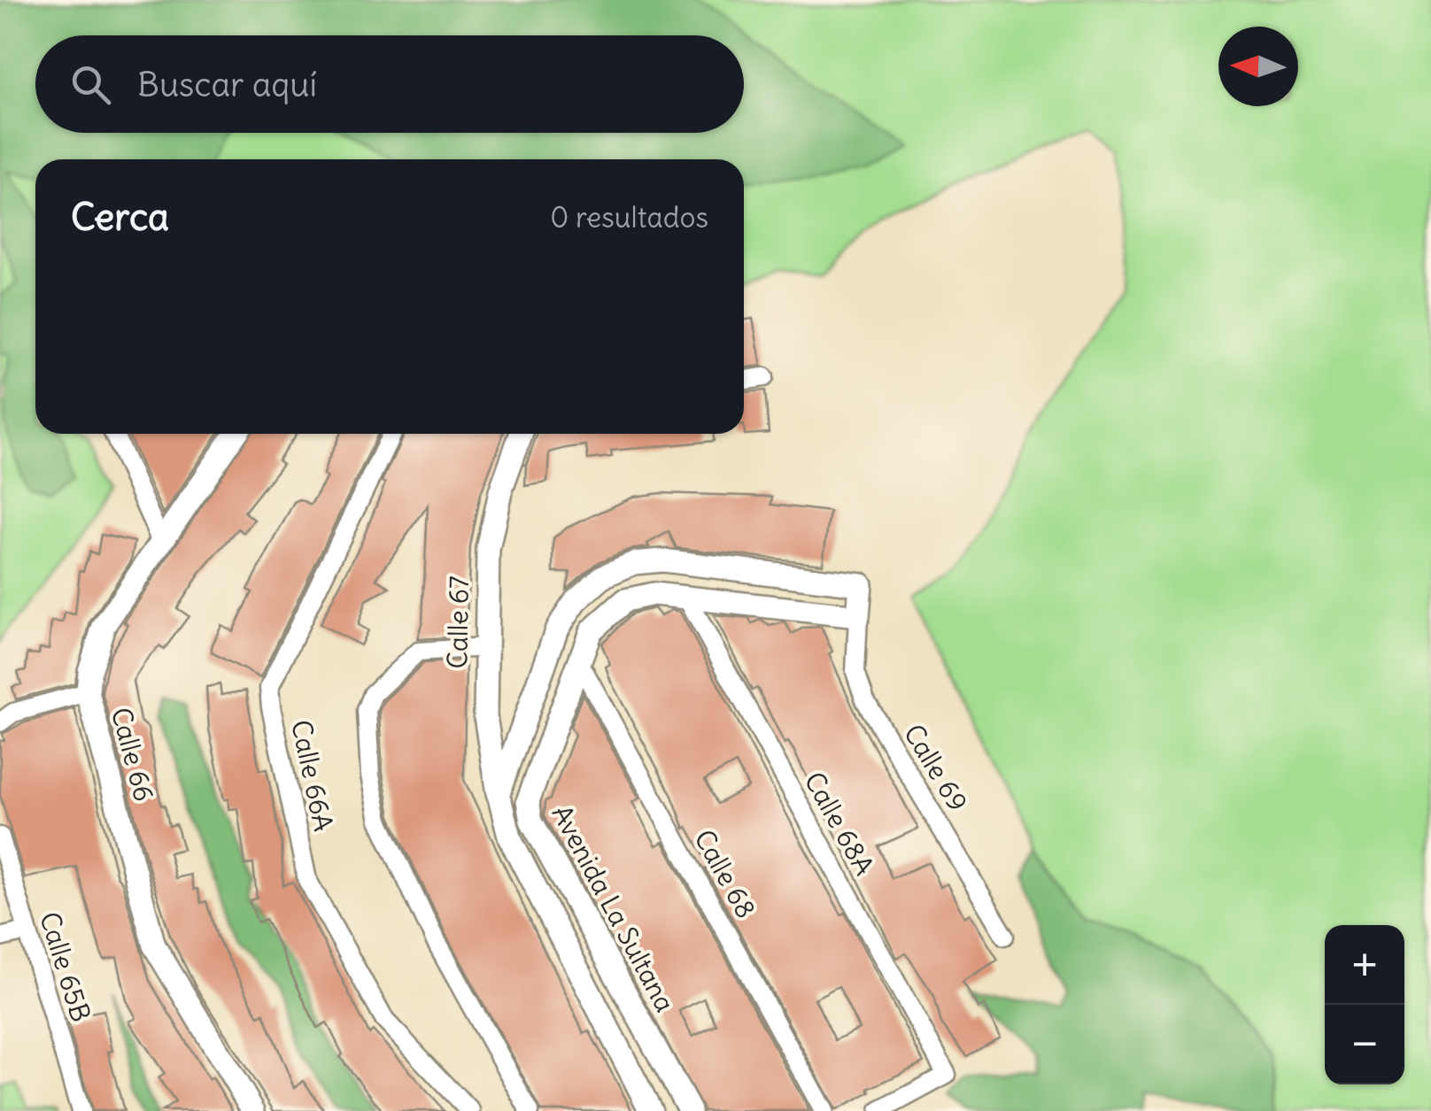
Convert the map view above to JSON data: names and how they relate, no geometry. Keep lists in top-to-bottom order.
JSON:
{
  "streets": {
    "street": [
      "Calle 67",
      "Calle 66",
      "Calle 69",
      "Calle 66A",
      "Calle 68A",
      "Calle 68",
      "Avenida La Sultana",
      "Calle 65B"
    ]
  },
  "crossings": [
    ["Calle 67", "Calle 66A"],
    ["Calle 69", "Avenida La Sultana"],
    ["Calle 68A", "Avenida La Sultana"],
    ["Calle 68", "Avenida La Sultana"]
  ],
  "north": "left",
  "page": {
    "search": "Buscar aquí",
    "heading": ["Cerca", "0 resultados"],
    "map_buttons": ["+", "−"]
  }
}
